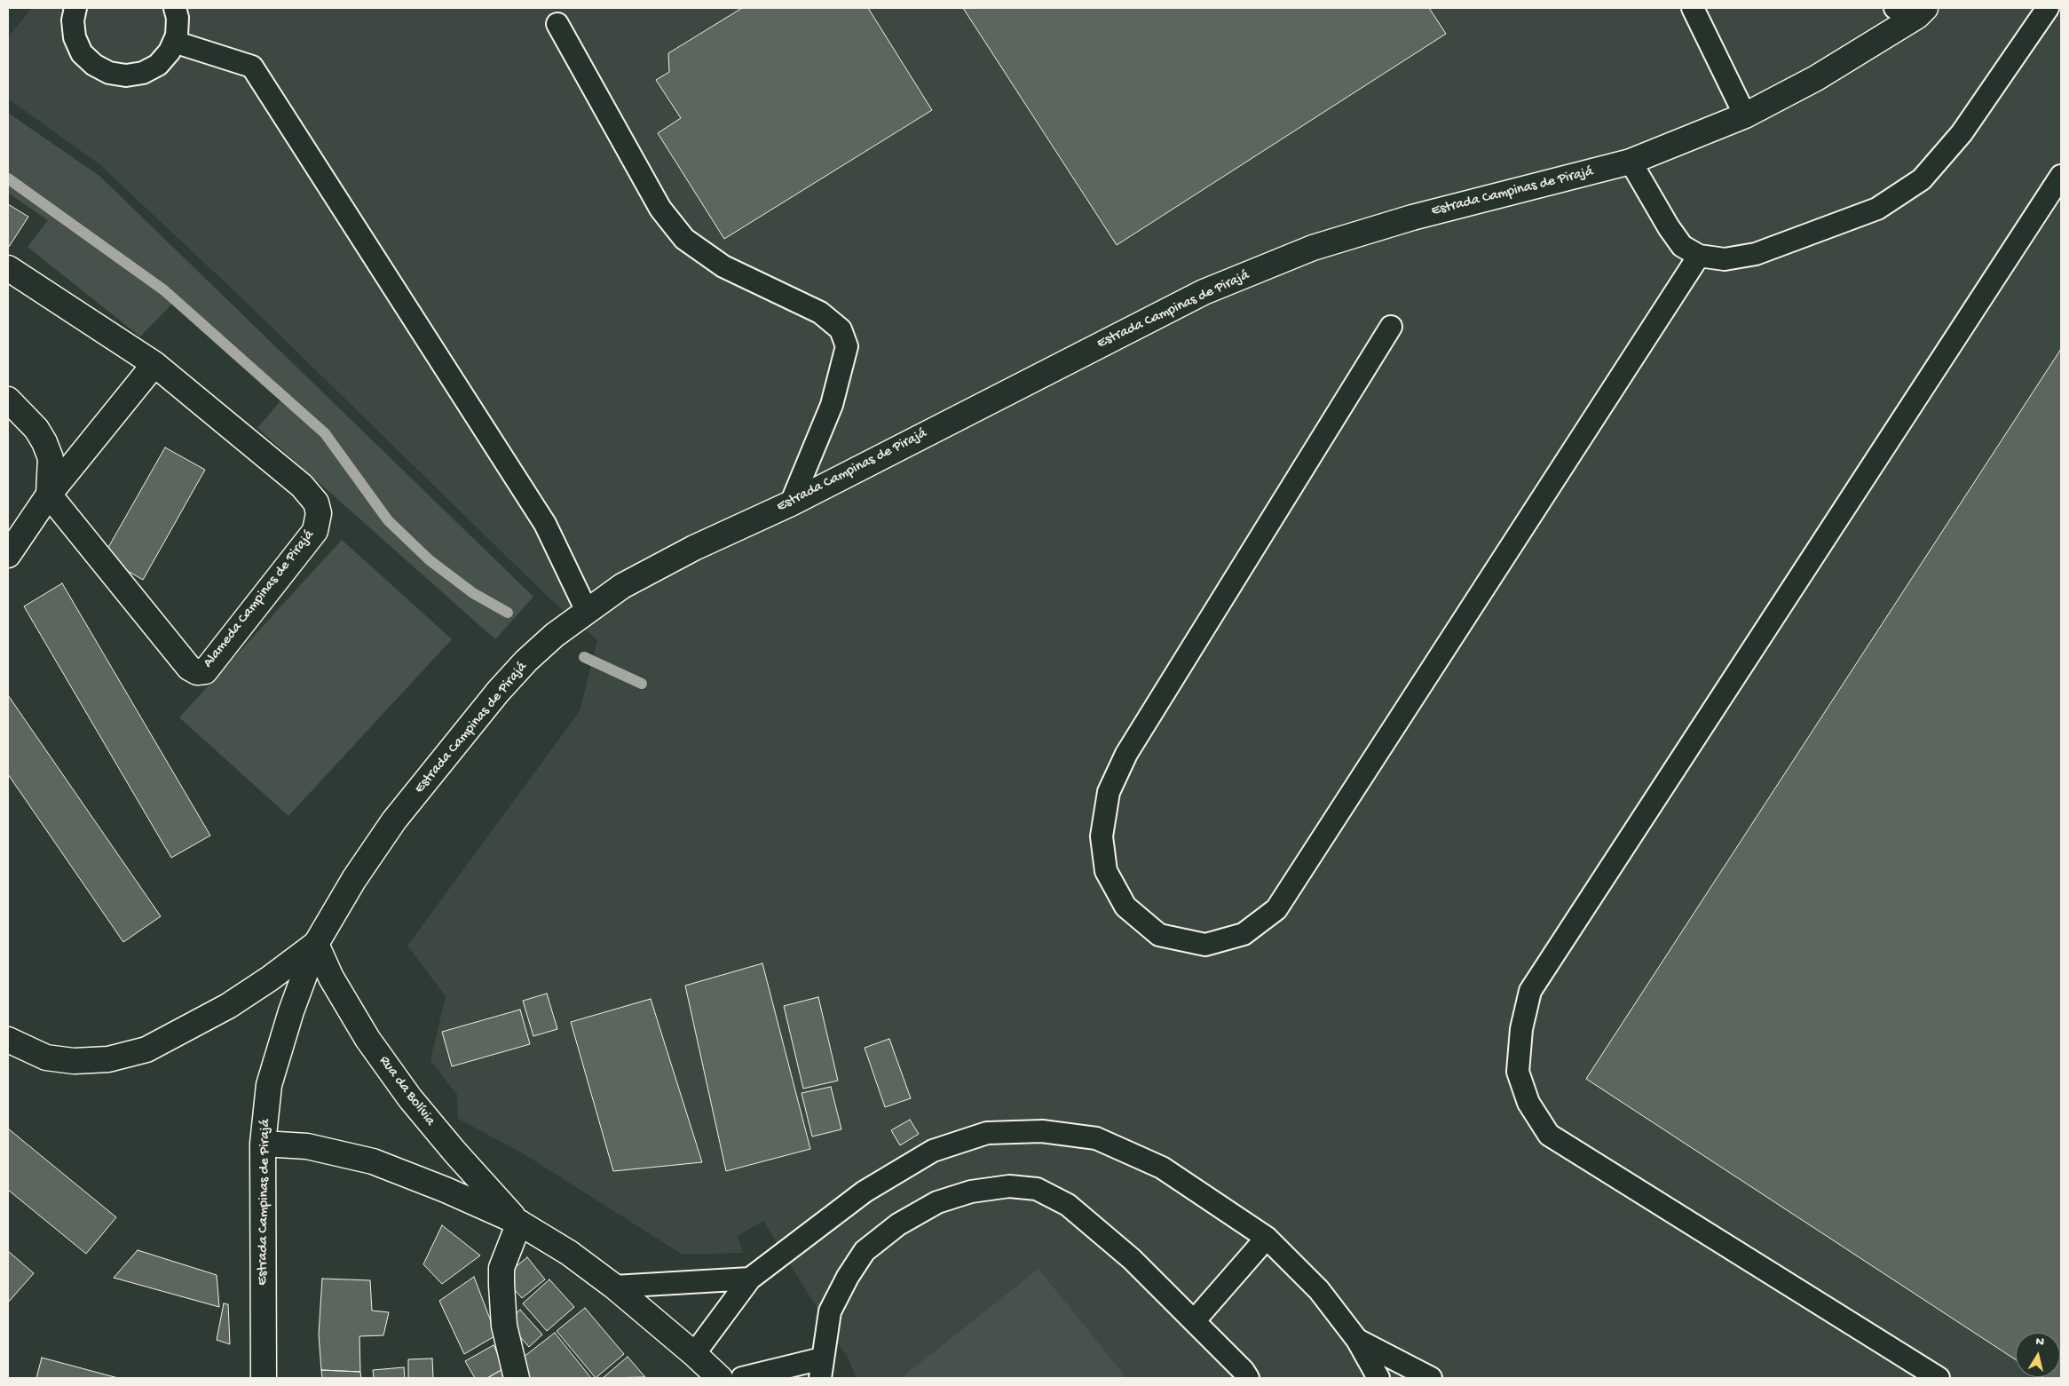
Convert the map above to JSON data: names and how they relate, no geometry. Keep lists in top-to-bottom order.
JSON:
{
  "streets": {
    "main road": ["Estrada Campinas de Pirajá", "Alameda Campinas de Pirajá", "Rua da Bolívia"]
  },
  "crossings": [
    ["Estrada Campinas de Pirajá", "Rua da Bolívia"]
  ],
  "north": "top"
}
